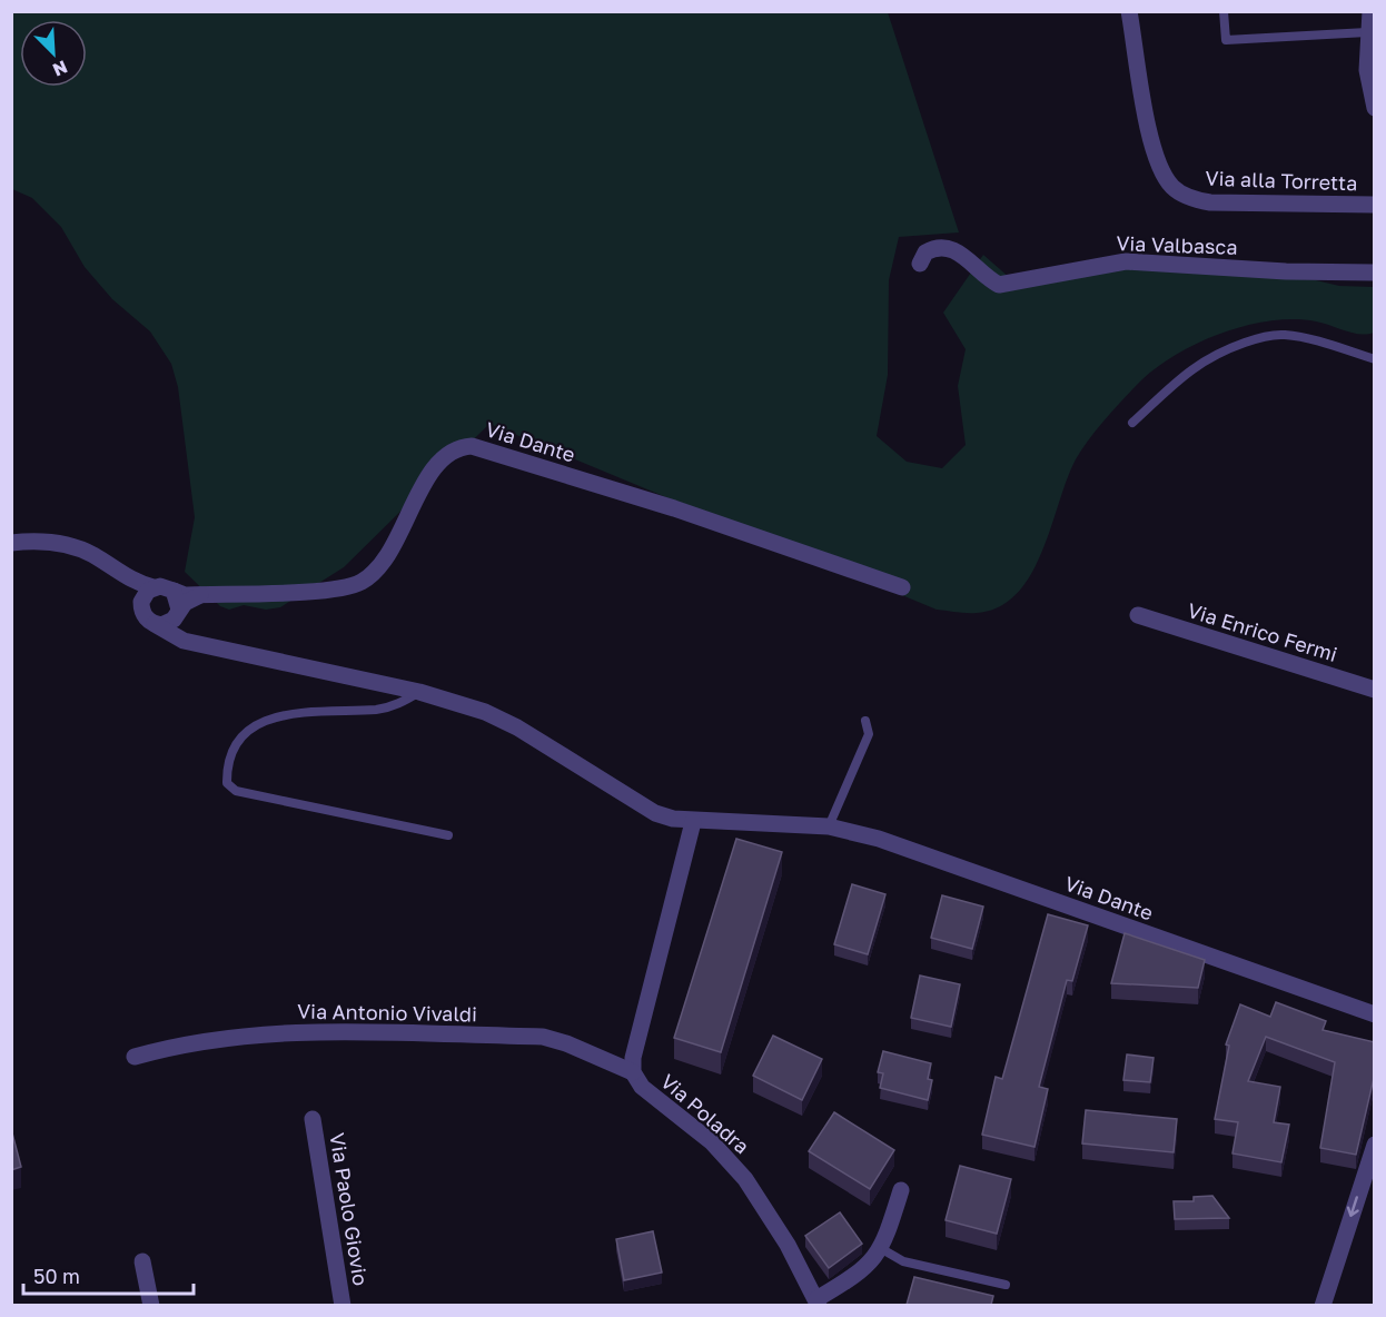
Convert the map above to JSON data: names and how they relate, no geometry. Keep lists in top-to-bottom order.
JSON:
{
  "streets": {
    "street": [
      "Via alla Torretta",
      "Via Valbasca",
      "Via Dante",
      "Via Enrico Fermi",
      "Via Antonio Vivaldi",
      "Via Poladra",
      "Via Paolo Giovio"
    ]
  },
  "crossings": [
    ["Via Dante", "Via Poladra"],
    ["Via Antonio Vivaldi", "Via Poladra"]
  ],
  "scale_bar": "50 m",
  "north": "bottom right"
}
